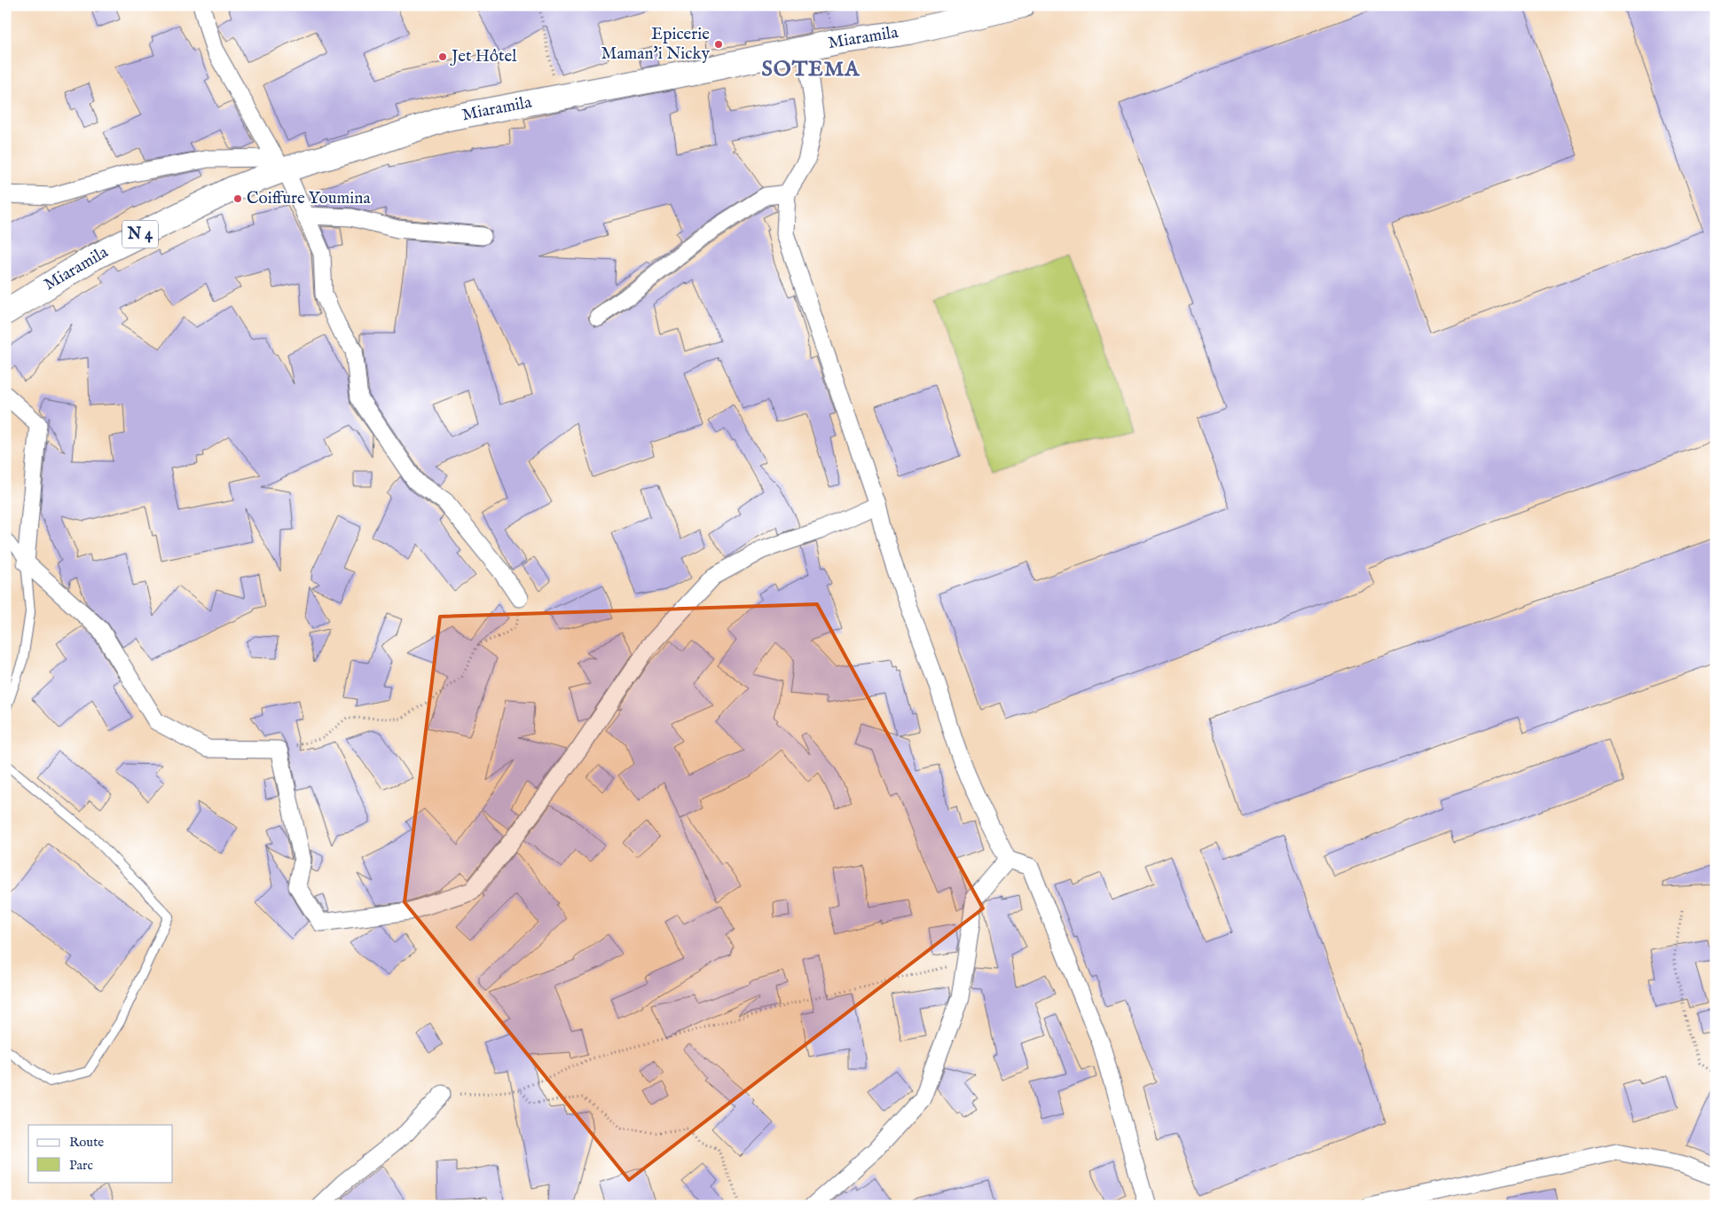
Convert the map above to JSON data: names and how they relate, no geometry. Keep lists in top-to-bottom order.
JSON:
{
  "streets": {
    "main road": ["Miaramila", "N 4"]
  },
  "districts": ["SOTEMA"],
  "places": ["Epicerie Maman'i Nicky", "Jet Hôtel", "Coiffure Youmina"],
  "legend": ["Route", "Parc"]
}
